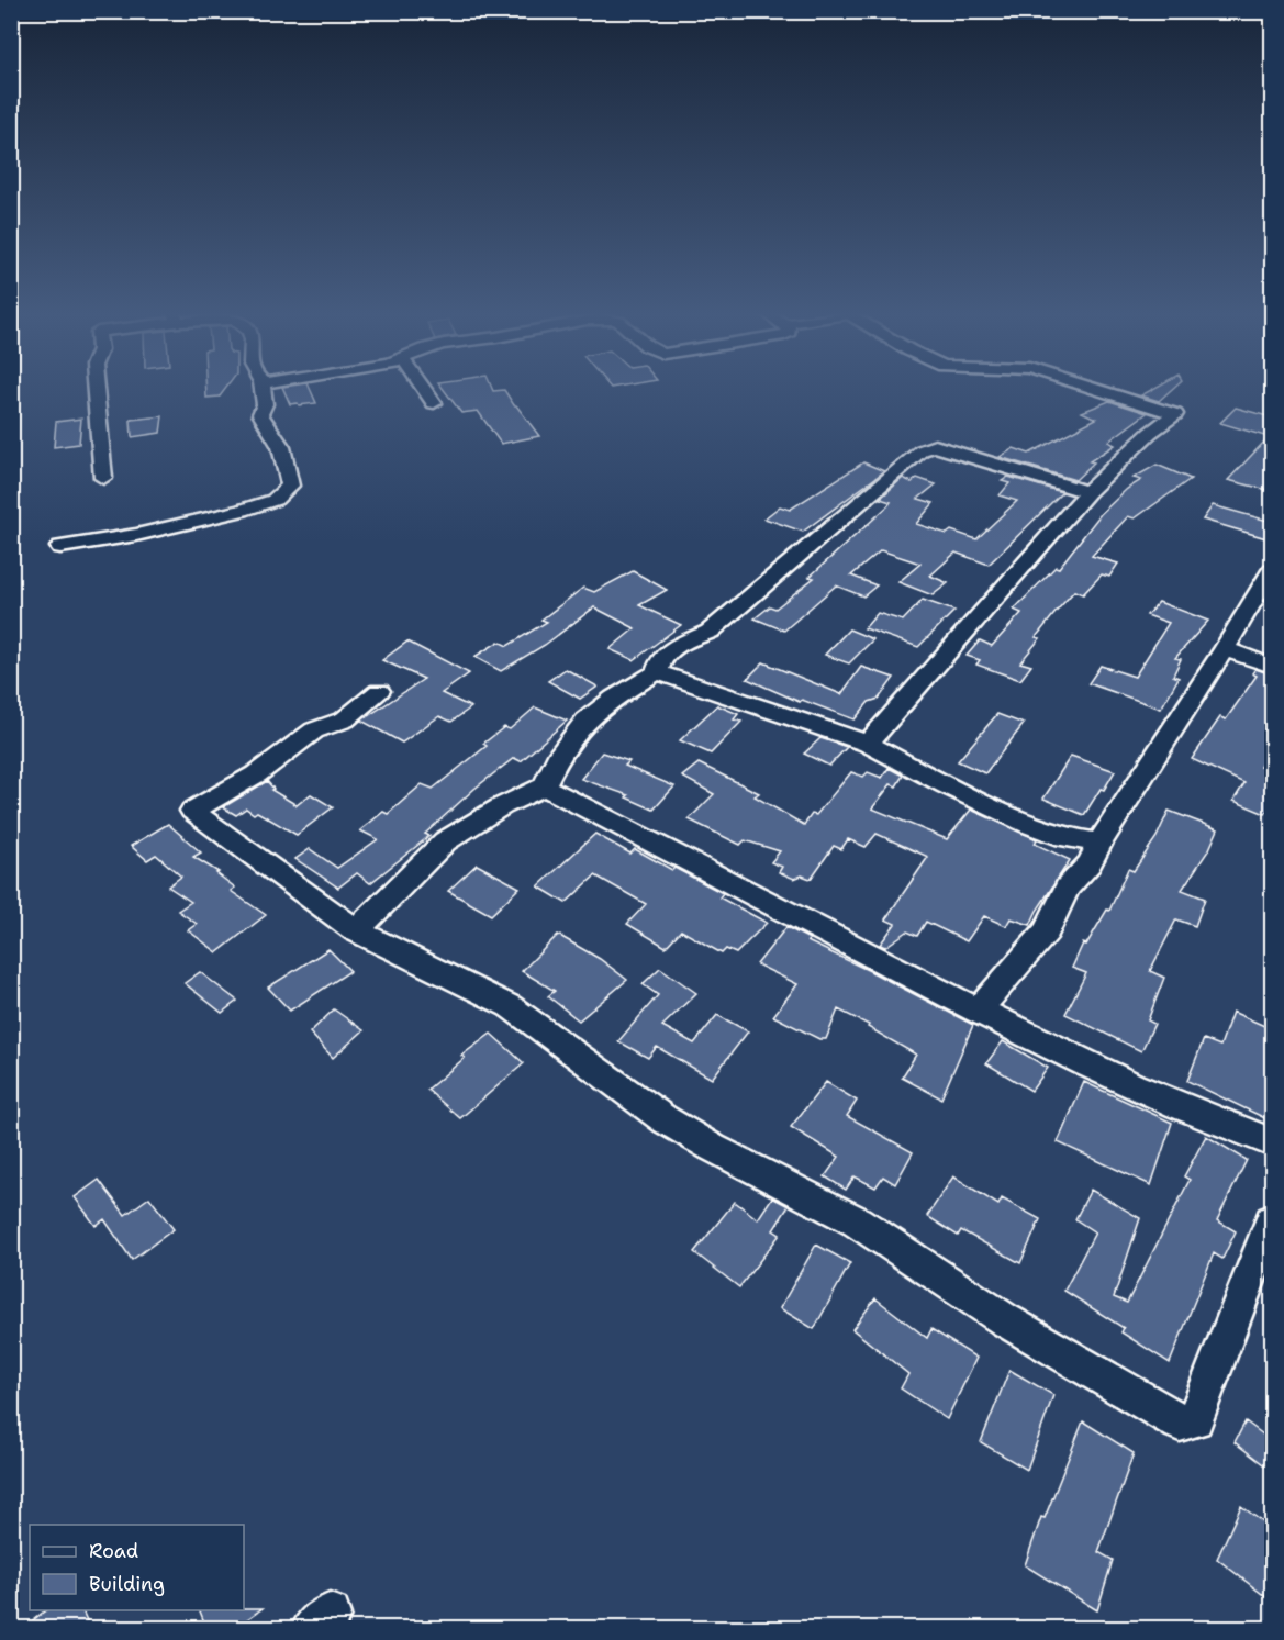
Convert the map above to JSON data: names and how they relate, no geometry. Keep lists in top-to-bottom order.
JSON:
{
  "legend": ["Road", "Building"]
}
